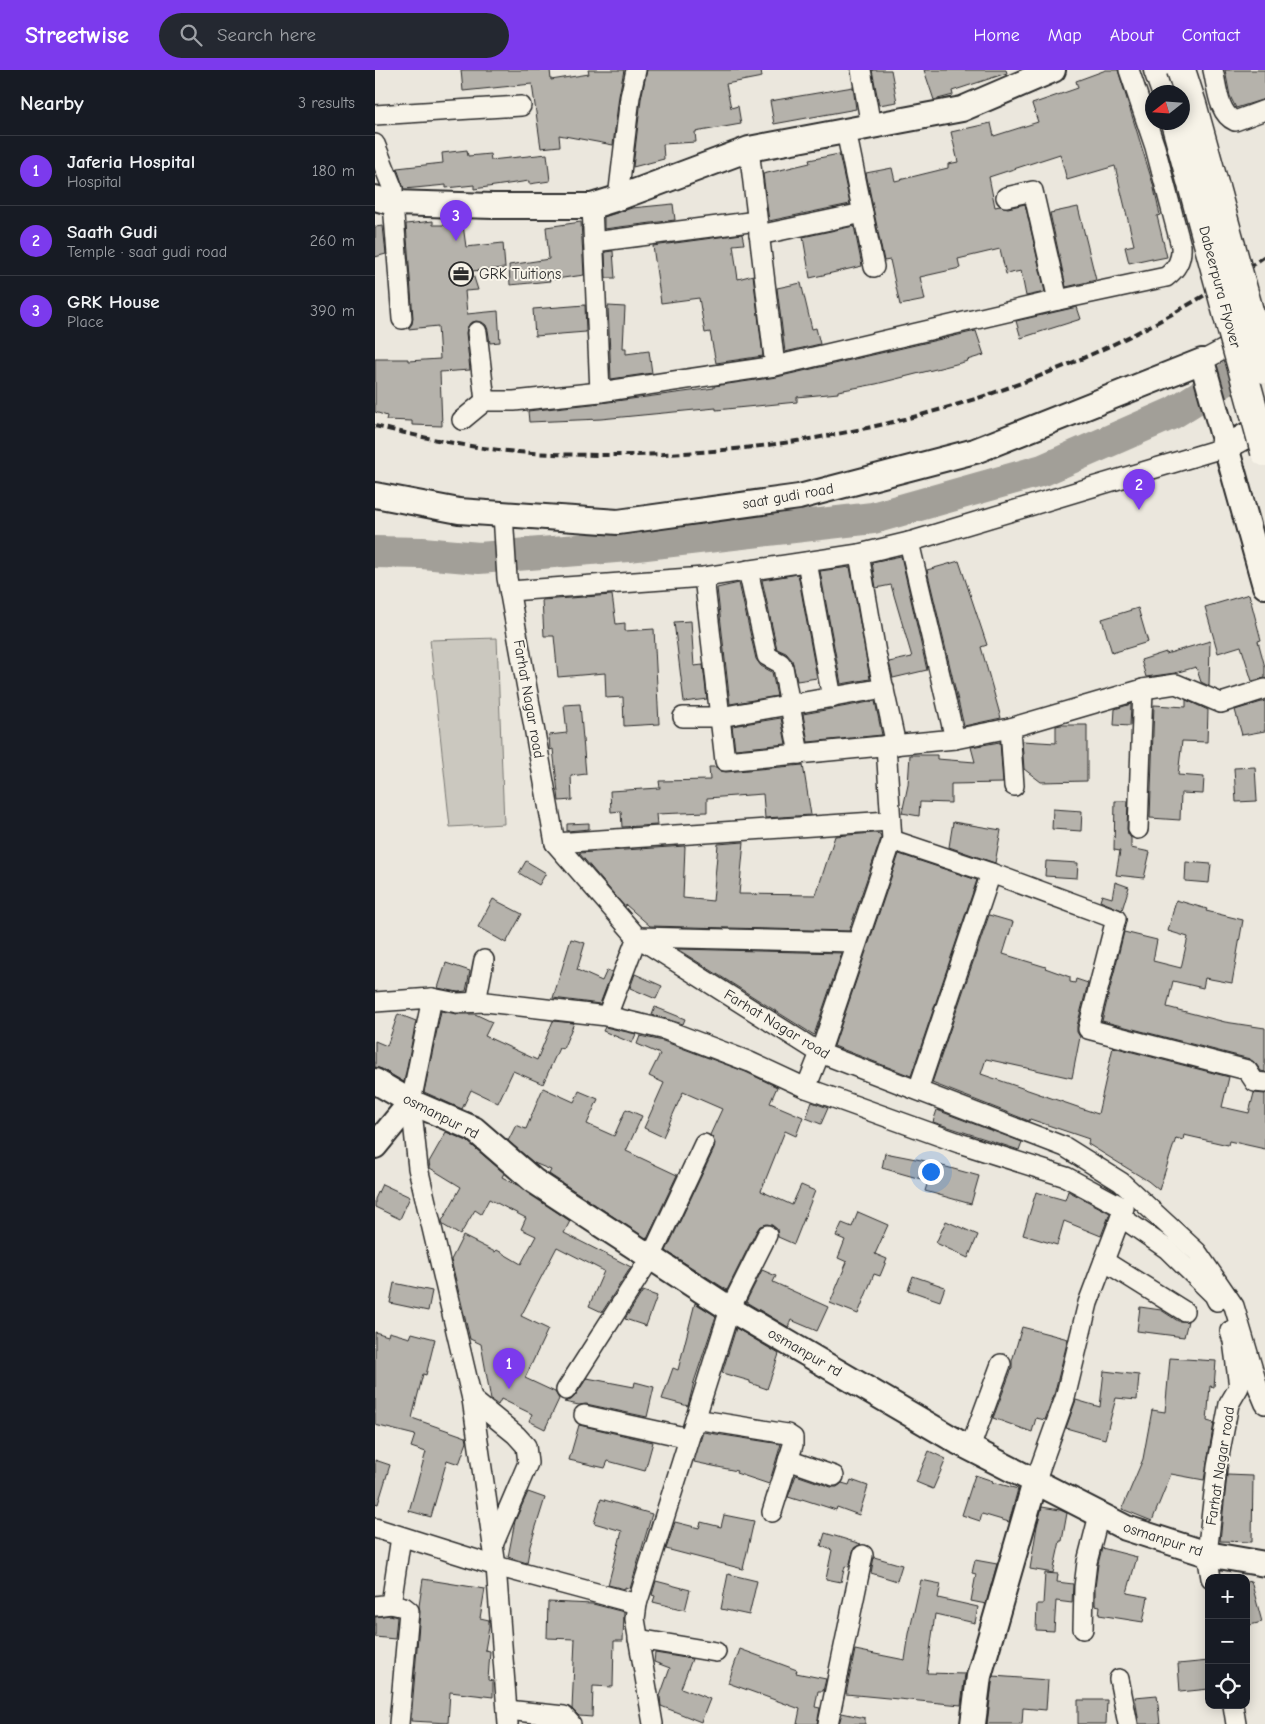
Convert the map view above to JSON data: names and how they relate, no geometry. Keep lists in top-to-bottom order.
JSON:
{
  "streets": {
    "main road": ["Dabeerpura Flyover"],
    "street": ["saat gudi road", "Farhat Nagar road", "osmanpur rd"]
  },
  "crossings": [
    ["saat gudi road", "Farhat Nagar road"],
    ["Farhat Nagar road", "osmanpur rd"]
  ],
  "places": {
    "office": ["GRK Tuitions"]
  },
  "north": "left",
  "page": {
    "header": "Streetwise",
    "search": "Search here",
    "nav": [
      "Home",
      "Map",
      "About",
      "Contact"
    ],
    "heading": ["Nearby", "3 results"],
    "list": [
      {
        "mark": "1",
        "name": "Jaferia Hospital",
        "note": "Hospital",
        "value": "180 m"
      },
      {
        "mark": "2",
        "name": "Saath Gudi",
        "note": "Temple · saat gudi road",
        "value": "260 m"
      },
      {
        "mark": "3",
        "name": "GRK House",
        "note": "Place",
        "value": "390 m"
      }
    ],
    "pins": ["3", "2", "1"],
    "map_buttons": ["+", "−"]
  }
}
